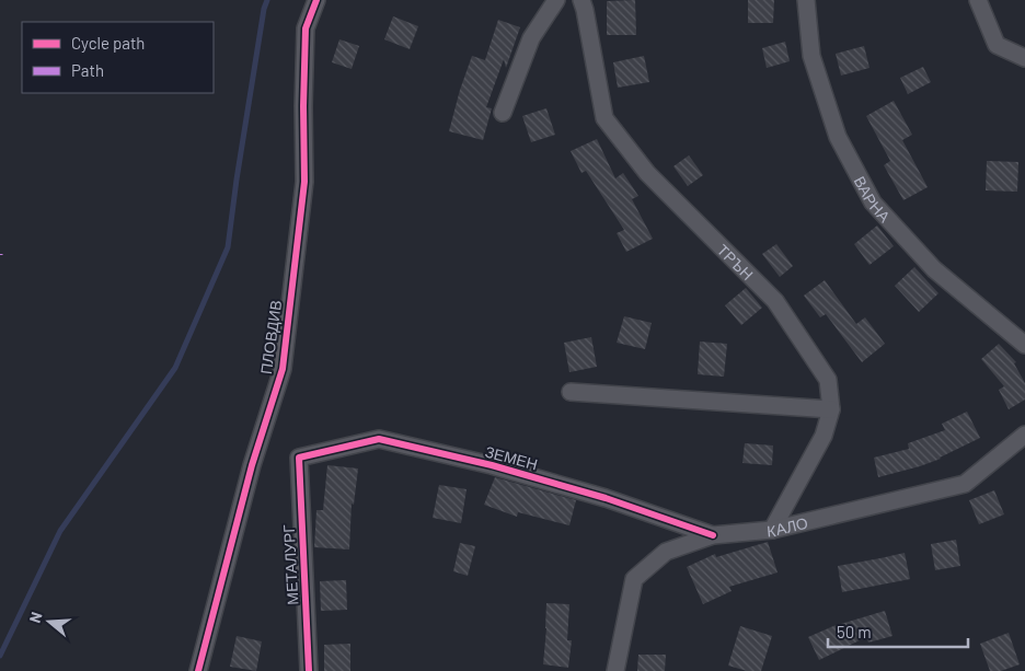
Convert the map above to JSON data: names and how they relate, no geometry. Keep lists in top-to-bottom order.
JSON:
{
  "streets": {
    "street": [
      "ВАРНА",
      "ТРЪН",
      "ПЛОВДИВ",
      "ЗЕМЕН",
      "КАЛО",
      "МЕТАЛУРГ"
    ]
  },
  "crossings": [
    ["ТРЪН", "КАЛО"],
    ["ЗЕМЕН", "КАЛО"],
    ["ЗЕМЕН", "МЕТАЛУРГ"]
  ],
  "legend": ["Cycle path", "Path"],
  "scale_bar": "50 m",
  "north": "left"
}
